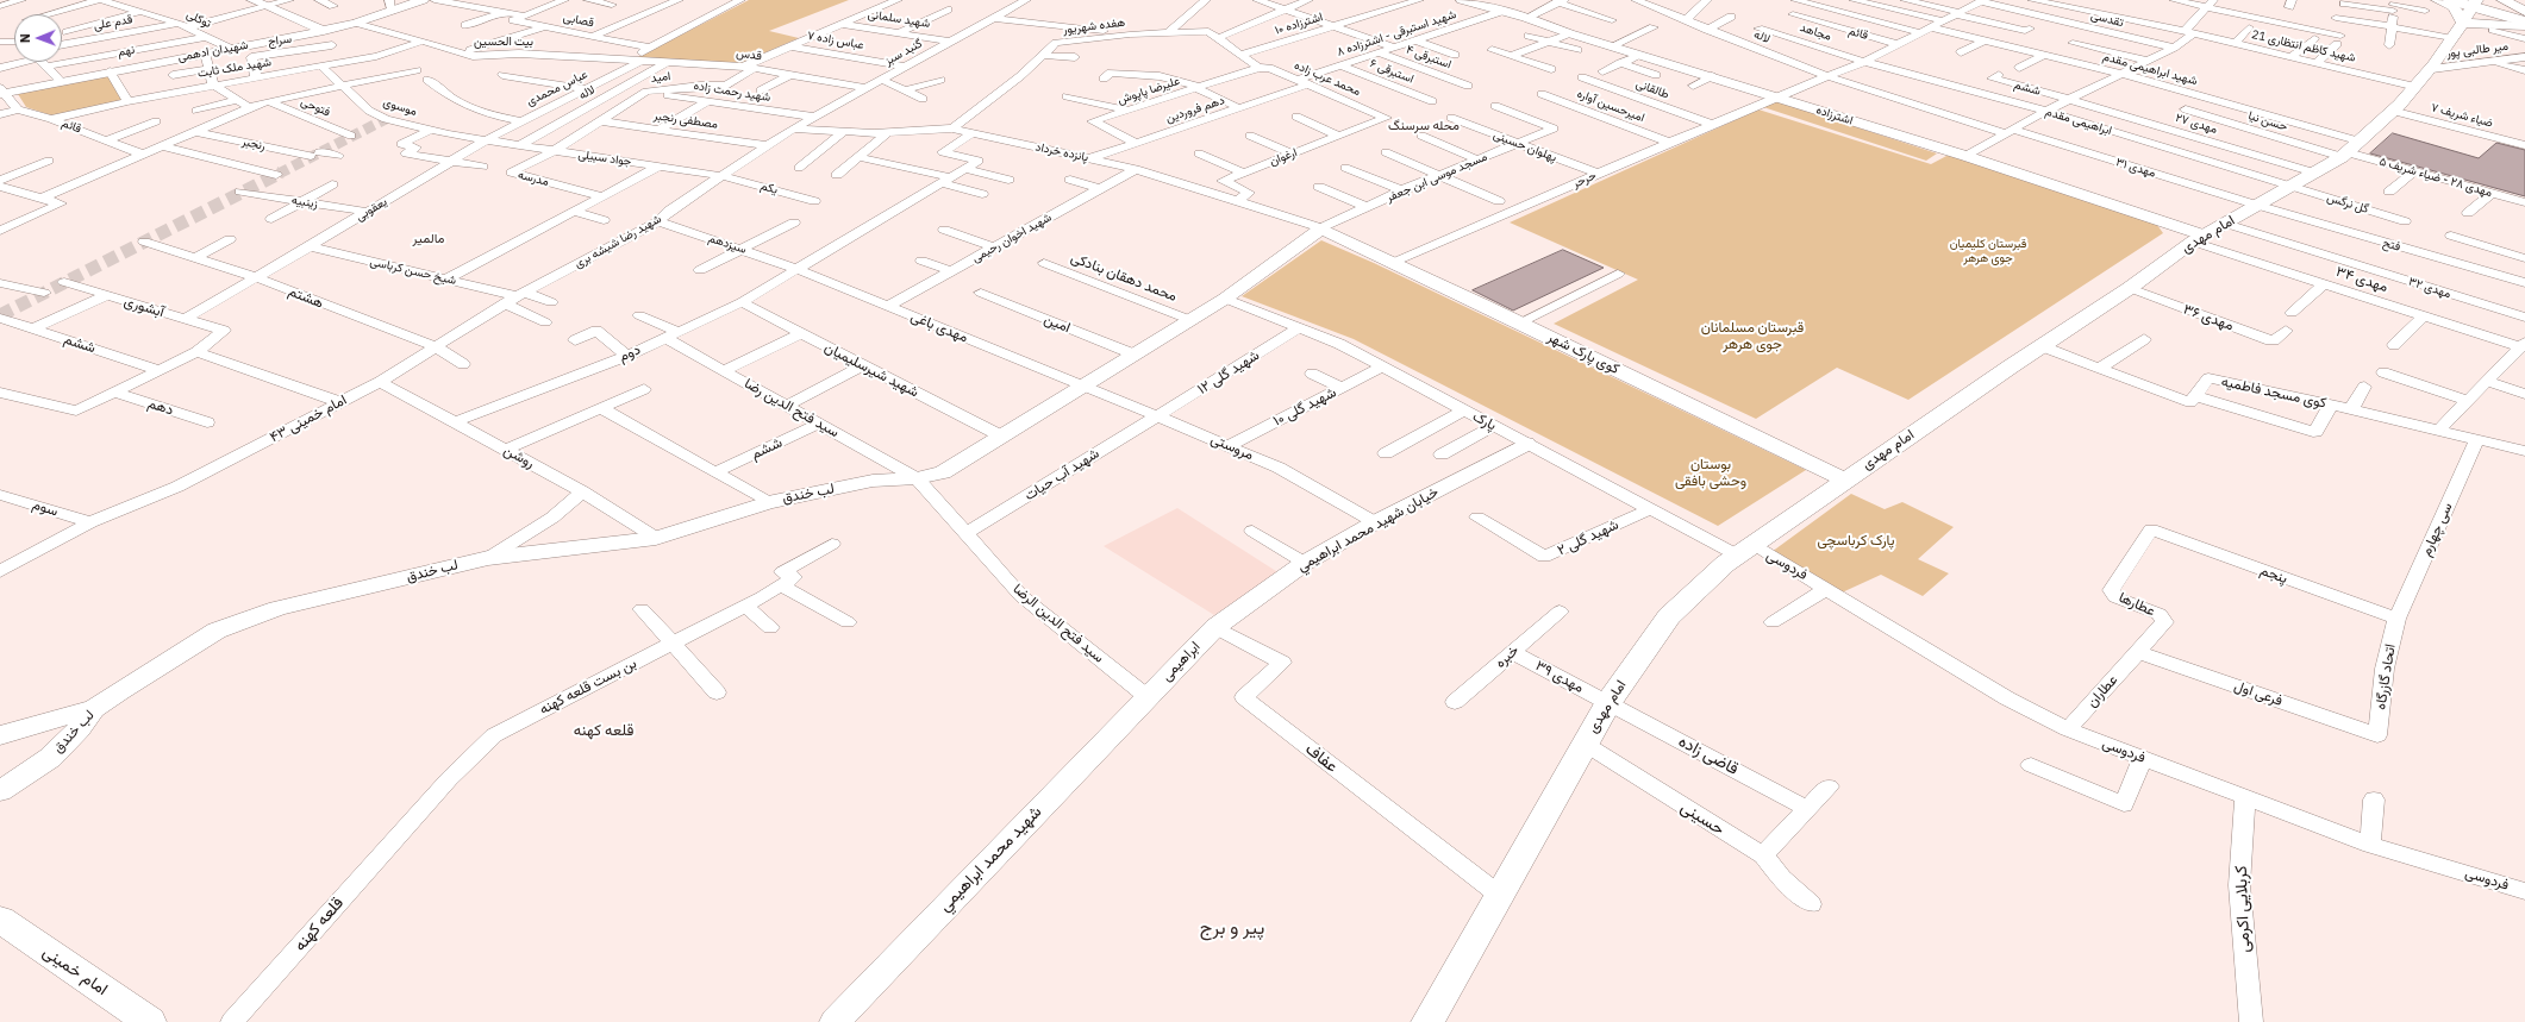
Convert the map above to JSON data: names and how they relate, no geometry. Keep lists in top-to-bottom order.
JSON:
{
  "streets": {
    "main road": ["امام مهدی", "امام خمینی"],
    "street": [
      "توکلی",
      "شهید سلمانی",
      "تقدسی",
      "قصابی",
      "قدم علی",
      "اشترزاده ۱۰",
      "هفده شهریور",
      "مجاهد",
      "شهید استبرقی - اشترزاده ۸",
      "قائم",
      "لاله",
      "سراج",
      "عباس زاده ۷",
      "بیت الحسین",
      "شهید کاظم انتظاری 21",
      "میر طالبی پور",
      "نهم",
      "شهیدان ادهمی",
      "گنبد سبز",
      "قدس",
      "استبرقی ۴",
      "شهید ملک ثابت",
      "شهید ابراهیمی مقدم",
      "استبرقی ۶",
      "امید",
      "محمد عرب زاده",
      "عباس محمدی",
      "ششم",
      "طالقانی",
      "علیرضا پاپوش",
      "شهید رحمت زاده",
      "امیرحسین آواره",
      "فتوحی",
      "موسوی",
      "دهم فروردین",
      "اشترزاده",
      "ضیاء شریف ۷",
      "مصطفی رنجبر",
      "ابراهیمی مقدم",
      "حسن نیا",
      "مهدی ۲۷",
      "رنجبر",
      "پهلوان حسینی",
      "پانزده خرداد",
      "ارغوان",
      "جواد سبیلی",
      "مهدی ۳۱",
      "مسجد موسی ابن جعفر",
      "مهدی ۲۸ - ضیاء شریف ۵",
      "مدرسه",
      "حرحر",
      "یکم",
      "زینبیه",
      "گل نرگس",
      "یعقوبی",
      "شهید اخوان رحیمی",
      "شهید رضا شیشه بری",
      "سیزدهم",
      "فتح",
      "شیخ حسن کرباسی",
      "محمد دهقان بنادکی",
      "مهدی ۳۴",
      "مهدی ۳۲",
      "هشتم",
      "آبشوری",
      "مهدی ۳۶",
      "امین",
      "مهدی باغی",
      "دوم",
      "کوی پارک شهر",
      "شهید شیرسلیمیان",
      "شهید گلی ۱۲",
      "کوی مسجد فاطمیه",
      "دهم",
      "شهید گلی ۱۰",
      "سید فتح الدین رضا",
      "امام خمینی ۴۳",
      "پارک",
      "مروستی",
      "روشن",
      "شهید آب حیات",
      "لب خندق",
      "سوم",
      "خيابان شهيد محمد ابراهيمي",
      "سی چهارم",
      "شهید گلی ۲",
      "فردوسی",
      "پنجم",
      "عطارها",
      "سید فتح الدین الرضا",
      "خبره",
      "ابراهیمی",
      "مهدی ۳۹",
      "اتحاد گازرگاه",
      "بن بست قلعه کهنه",
      "عطاران",
      "فرعی اول",
      "قاضی زاده",
      "عفاف",
      "حسینی",
      "شهيد محمد ابراهيمي",
      "کربلایی اکرمی",
      "قلعه کهنه"
    ]
  },
  "crossings": [
    ["توکلی", "قدم علی"],
    ["توکلی", "نهم"],
    ["توکلی", "شهیدان ادهمی"],
    ["شهید سلمانی", "گنبد سبز"],
    ["تقدسی", "حرحر"],
    ["اشترزاده ۱۰", "هفده شهریور"],
    ["هفده شهریور", "محمد عرب زاده"],
    ["هفده شهریور", "علیرضا پاپوش"],
    ["هفده شهریور", "پانزده خرداد"],
    ["مجاهد", "ابراهیمی مقدم"],
    ["مجاهد", "حرحر"],
    ["شهید استبرقی - اشترزاده ۸", "استبرقی ۴"],
    ["شهید استبرقی - اشترزاده ۸", "استبرقی ۶"],
    ["شهید استبرقی - اشترزاده ۸", "محمد عرب زاده"],
    ["شهید استبرقی - اشترزاده ۸", "دهم فروردین"],
    ["شهید استبرقی - اشترزاده ۸", "اشترزاده"],
    ["قائم", "شهید ملک ثابت"],
    ["قائم", "حرحر"],
    ["لاله", "قدس"],
    ["لاله", "جواد سبیلی"],
    ["لاله", "مهدی ۳۱"],
    ["لاله", "حرحر"],
    ["سراج", "شهید ملک ثابت"],
    ["عباس زاده ۷", "گنبد سبز"],
    ["بیت الحسین", "شهیدان ادهمی"],
    ["بیت الحسین", "قدس"],
    ["بیت الحسین", "شهید ملک ثابت"],
    ["شهید کاظم انتظاری 21", "امام مهدی"],
    ["میر طالبی پور", "امام مهدی"],
    ["گنبد سبز", "قدس"],
    ["گنبد سبز", "شهید رحمت زاده"],
    ["گنبد سبز", "پانزده خرداد"],
    ["گنبد سبز", "شهید رضا شیشه بری"],
    ["قدس", "امید"],
    ["قدس", "عباس محمدی"],
    ["شهید ملک ثابت", "موسوی"],
    ["شهید ابراهیمی مقدم", "حسن نیا"],
    ["شهید ابراهیمی مقدم", "مهدی ۲۸ - ضیاء شریف ۵"],
    ["شهید ابراهیمی مقدم", "حرحر"],
    ["شهید ابراهیمی مقدم", "امام مهدی"],
    ["امید", "شهید رحمت زاده"],
    ["امید", "مصطفی رنجبر"],
    ["امید", "جواد سبیلی"],
    ["امید", "مدرسه"],
    ["محمد عرب زاده", "علیرضا پاپوش"],
    ["محمد عرب زاده", "دهم فروردین"],
    ["محمد عرب زاده", "ارغوان"],
    ["عباس محمدی", "موسوی"],
    ["عباس محمدی", "جواد سبیلی"],
    ["عباس محمدی", "یعقوبی"],
    ["ششم", "مهدی ۲۷"],
    ["ششم", "سید فتح الدین رضا"],
    ["طالقانی", "حرحر"],
    ["علیرضا پاپوش", "دهم فروردین"],
    ["امیرحسین آواره", "حرحر"],
    ["موسوی", "جواد سبیلی"],
    ["موسوی", "یعقوبی"],
    ["دهم فروردین", "پانزده خرداد"],
    ["اشترزاده", "حرحر"],
    ["اشترزاده", "امام مهدی"],
    ["اشترزاده", "مهدی ۳۴"],
    ["ضیاء شریف ۷", "امام مهدی"],
    ["مصطفی رنجبر", "شهید رضا شیشه بری"],
    ["ابراهیمی مقدم", "حرحر"],
    ["ابراهیمی مقدم", "گل نرگس"],
    ["ابراهیمی مقدم", "امام مهدی"],
    ["حسن نیا", "مهدی ۲۸ - ضیاء شریف ۵"],
    ["حسن نیا", "امام مهدی"],
    ["مهدی ۲۷", "امام مهدی"],
    ["پهلوان حسینی", "مسجد موسی ابن جعفر"],
    ["پهلوان حسینی", "حرحر"],
    ["پانزده خرداد", "ارغوان"],
    ["پانزده خرداد", "مسجد موسی ابن جعفر"],
    ["پانزده خرداد", "شهید اخوان رحیمی"],
    ["پانزده خرداد", "شهید رضا شیشه بری"],
    ["پانزده خرداد", "کوی پارک شهر"],
    ["پانزده خرداد", "لب خندق"],
    ["جواد سبیلی", "مدرسه"],
    ["جواد سبیلی", "یکم"],
    ["جواد سبیلی", "یعقوبی"],
    ["جواد سبیلی", "شهید رضا شیشه بری"],
    ["مهدی ۳۱", "امام مهدی"],
    ["مهدی ۳۱", "فتح"],
    ["مسجد موسی ابن جعفر", "کوی پارک شهر"],
    ["مسجد موسی ابن جعفر", "لب خندق"],
    ["مهدی ۲۸ - ضیاء شریف ۵", "امام مهدی"],
    ["حرحر", "کوی پارک شهر"],
    ["یکم", "شهید رضا شیشه بری"],
    ["زینبیه", "یعقوبی"],
    ["گل نرگس", "امام مهدی"],
    ["یعقوبی", "شیخ حسن کرباسی"],
    ["یعقوبی", "هشتم"],
    ["یعقوبی", "آبشوری"],
    ["امام مهدی", "فتح"],
    ["امام مهدی", "مهدی ۳۴"],
    ["امام مهدی", "مهدی ۳۲"],
    ["امام مهدی", "مهدی ۳۶"],
    ["امام مهدی", "کوی پارک شهر"],
    ["امام مهدی", "پارک"],
    ["امام مهدی", "فردوسی"],
    ["امام مهدی", "مهدی ۳۹"],
    ["امام مهدی", "قاضی زاده"],
    ["امام مهدی", "عفاف"],
    ["امام مهدی", "حسینی"],
    ["شهید اخوان رحیمی", "مهدی باغی"],
    ["شهید رضا شیشه بری", "سیزدهم"],
    ["شهید رضا شیشه بری", "شیخ حسن کرباسی"],
    ["شهید رضا شیشه بری", "هشتم"],
    ["شهید رضا شیشه بری", "امام خمینی ۴۳"],
    ["سیزدهم", "مهدی باغی"],
    ["سیزدهم", "دوم"],
    ["محمد دهقان بنادکی", "لب خندق"],
    ["هشتم", "امام خمینی ۴۳"],
    ["امین", "لب خندق"],
    ["مهدی باغی", "دوم"],
    ["مهدی باغی", "مروستی"],
    ["مهدی باغی", "لب خندق"],
    ["دوم", "شهید شیرسلیمیان"],
    ["دوم", "سید فتح الدین رضا"],
    ["دوم", "روشن"],
    ["کوی پارک شهر", "لب خندق"],
    ["شهید شیرسلیمیان", "لب خندق"],
    ["شهید گلی ۱۲", "پارک"],
    ["شهید گلی ۱۲", "مروستی"],
    ["شهید گلی ۱۲", "شهید آب حیات"],
    ["کوی مسجد فاطمیه", "سی چهارم"],
    ["شهید گلی ۱۰", "پارک"],
    ["شهید گلی ۱۰", "مروستی"],
    ["سید فتح الدین رضا", "لب خندق"],
    ["سید فتح الدین رضا", "سید فتح الدین الرضا"],
    ["امام خمینی ۴۳", "روشن"],
    ["امام خمینی ۴۳", "سوم"],
    ["پارک", "لب خندق"],
    ["پارک", "خيابان شهيد محمد ابراهيمي"],
    ["پارک", "شهید گلی ۲"],
    ["پارک", "فردوسی"],
    ["مروستی", "شهید آب حیات"],
    ["مروستی", "لب خندق"],
    ["مروستی", "خيابان شهيد محمد ابراهيمي"],
    ["روشن", "لب خندق"],
    ["شهید آب حیات", "سید فتح الدین الرضا"],
    ["لب خندق", "سید فتح الدین الرضا"],
    ["خيابان شهيد محمد ابراهيمي", "ابراهیمی"],
    ["خيابان شهيد محمد ابراهيمي", "عفاف"],
    ["سی چهارم", "پنجم"],
    ["سی چهارم", "اتحاد گازرگاه"],
    ["فردوسی", "عطاران"],
    ["فردوسی", "کربلایی اکرمی"],
    ["پنجم", "عطارها"],
    ["پنجم", "اتحاد گازرگاه"],
    ["عطارها", "عطاران"],
    ["عطارها", "فرعی اول"],
    ["سید فتح الدین الرضا", "ابراهیمی"],
    ["سید فتح الدین الرضا", "شهيد محمد ابراهيمي"],
    ["خبره", "مهدی ۳۹"],
    ["ابراهیمی", "عفاف"],
    ["ابراهیمی", "شهيد محمد ابراهيمي"],
    ["مهدی ۳۹", "قاضی زاده"],
    ["اتحاد گازرگاه", "فرعی اول"],
    ["بن بست قلعه کهنه", "قلعه کهنه"],
    ["عطاران", "فرعی اول"]
  ],
  "districts": [
    "محله سرسنگ",
    "مالمیر",
    "قلعه کهنه",
    "پیر و برج"
  ],
  "parks": [
    "قبرستان کلیمیان جوی هرهر",
    "قبرستان مسلمانان جوی هرهر",
    "بوستان وحشی بافقی",
    "پارک کرباسچی"
  ],
  "north": "left"
}
